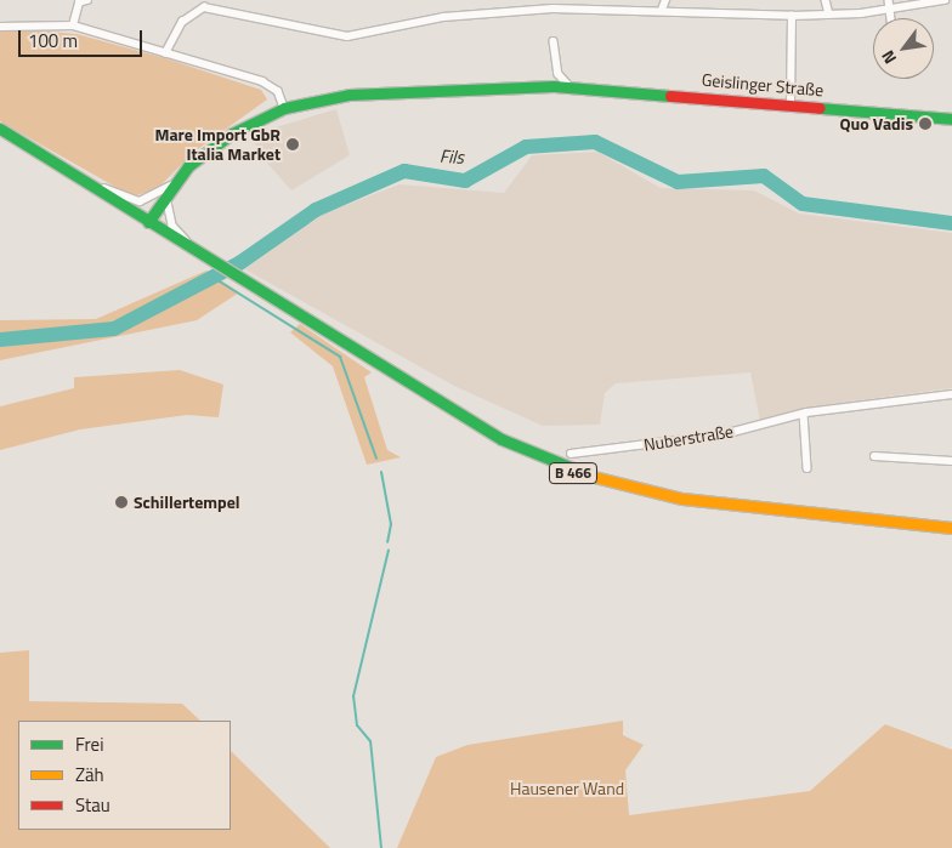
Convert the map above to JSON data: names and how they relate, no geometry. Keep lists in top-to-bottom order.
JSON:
{
  "streets": {
    "main road": ["Geislinger Straße", "B 466"],
    "street": ["Nuberstraße"]
  },
  "crossings": [
    ["Geislinger Straße", "B 466"]
  ],
  "water": ["Fils"],
  "parks": ["Hausener Wand"],
  "places": ["Quo Vadis", "Mare Import GbR Italia Market", "Schillertempel"],
  "legend": ["Frei", "Zäh", "Stau"],
  "scale_bar": "100 m",
  "north": "bottom left"
}
